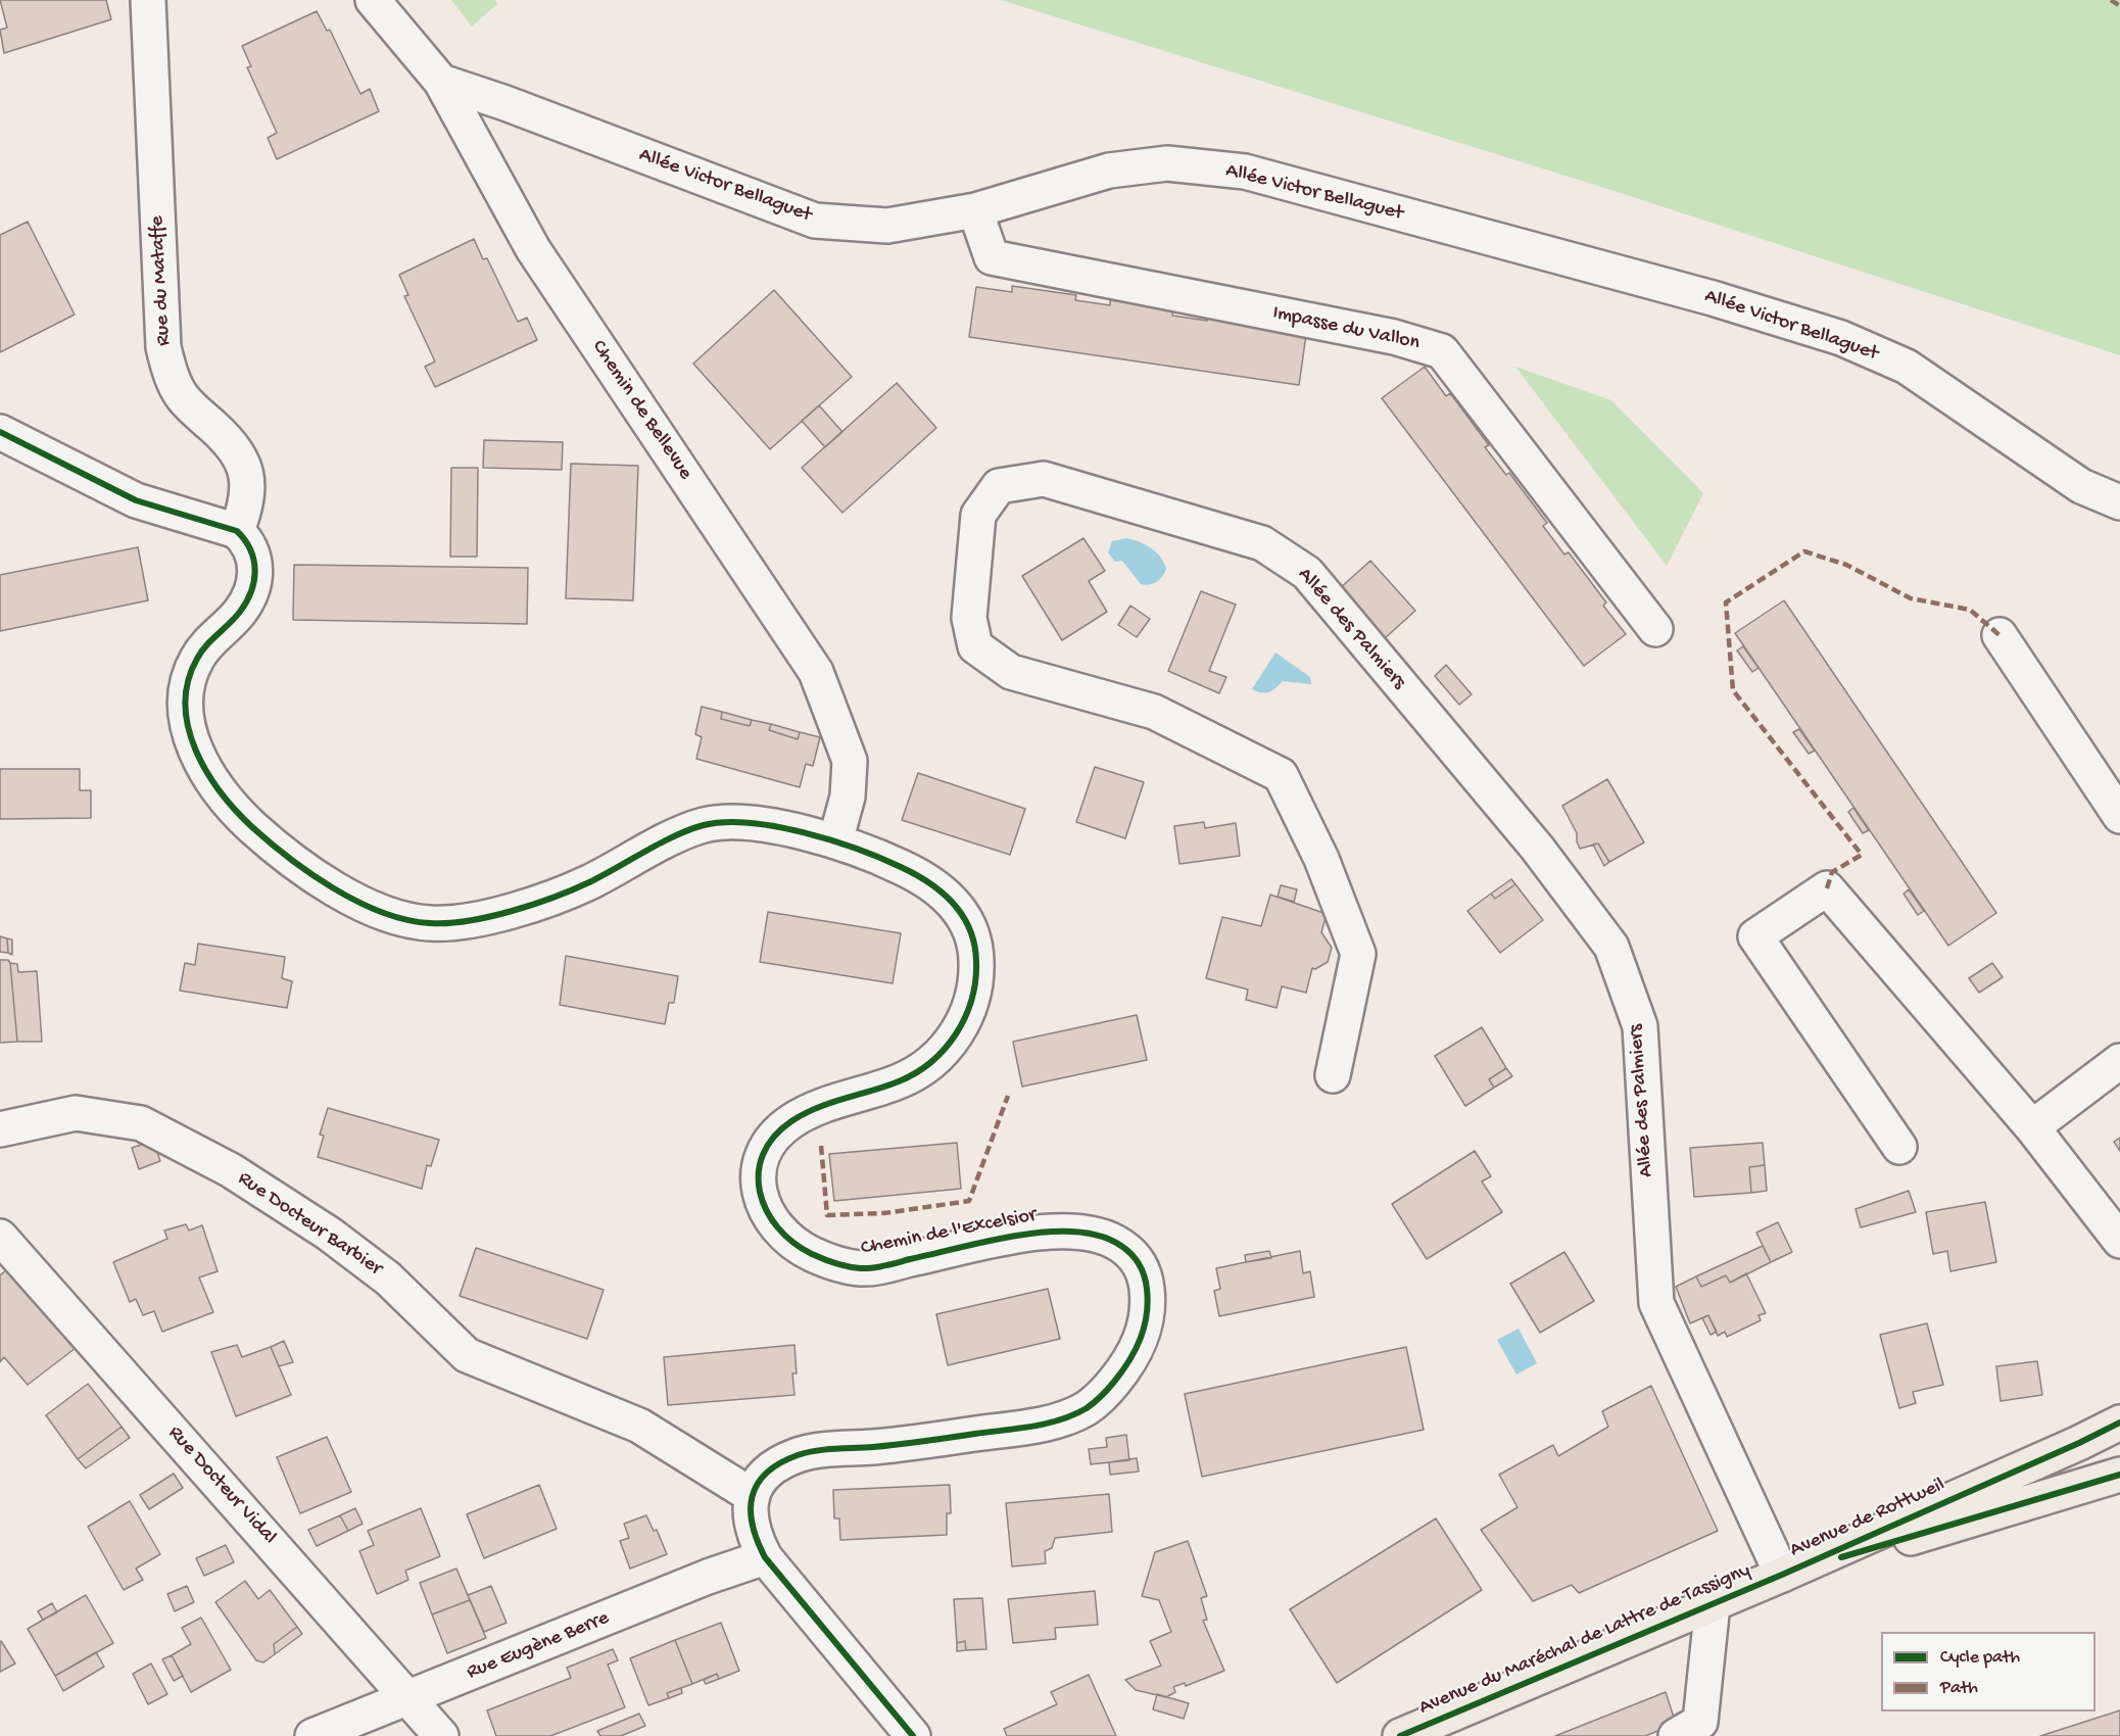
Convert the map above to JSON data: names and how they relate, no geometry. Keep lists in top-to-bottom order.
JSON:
{
  "streets": {
    "main road": ["Avenue de Rottweil", "Avenue du Maréchal de Lattre de Tassigny"],
    "street": [
      "Allée Victor Bellaguet",
      "Rue du Mataffe",
      "Impasse du Vallon",
      "Chemin de Bellevue",
      "Allée des Palmiers",
      "Rue Docteur Barbier",
      "Chemin de l'Excelsior",
      "Rue Docteur Vidal",
      "Rue Eugène Berre"
    ]
  },
  "crossings": [
    ["Allée Victor Bellaguet", "Impasse du Vallon"],
    ["Allée Victor Bellaguet", "Chemin de Bellevue"],
    ["Rue du Mataffe", "Chemin de l'Excelsior"],
    ["Chemin de Bellevue", "Chemin de l'Excelsior"],
    ["Allée des Palmiers", "Avenue de Rottweil"],
    ["Allée des Palmiers", "Avenue du Maréchal de Lattre de Tassigny"],
    ["Rue Docteur Barbier", "Chemin de l'Excelsior"],
    ["Rue Docteur Vidal", "Rue Eugène Berre"],
    ["Avenue de Rottweil", "Avenue du Maréchal de Lattre de Tassigny"]
  ],
  "legend": ["Cycle path", "Path"]
}
